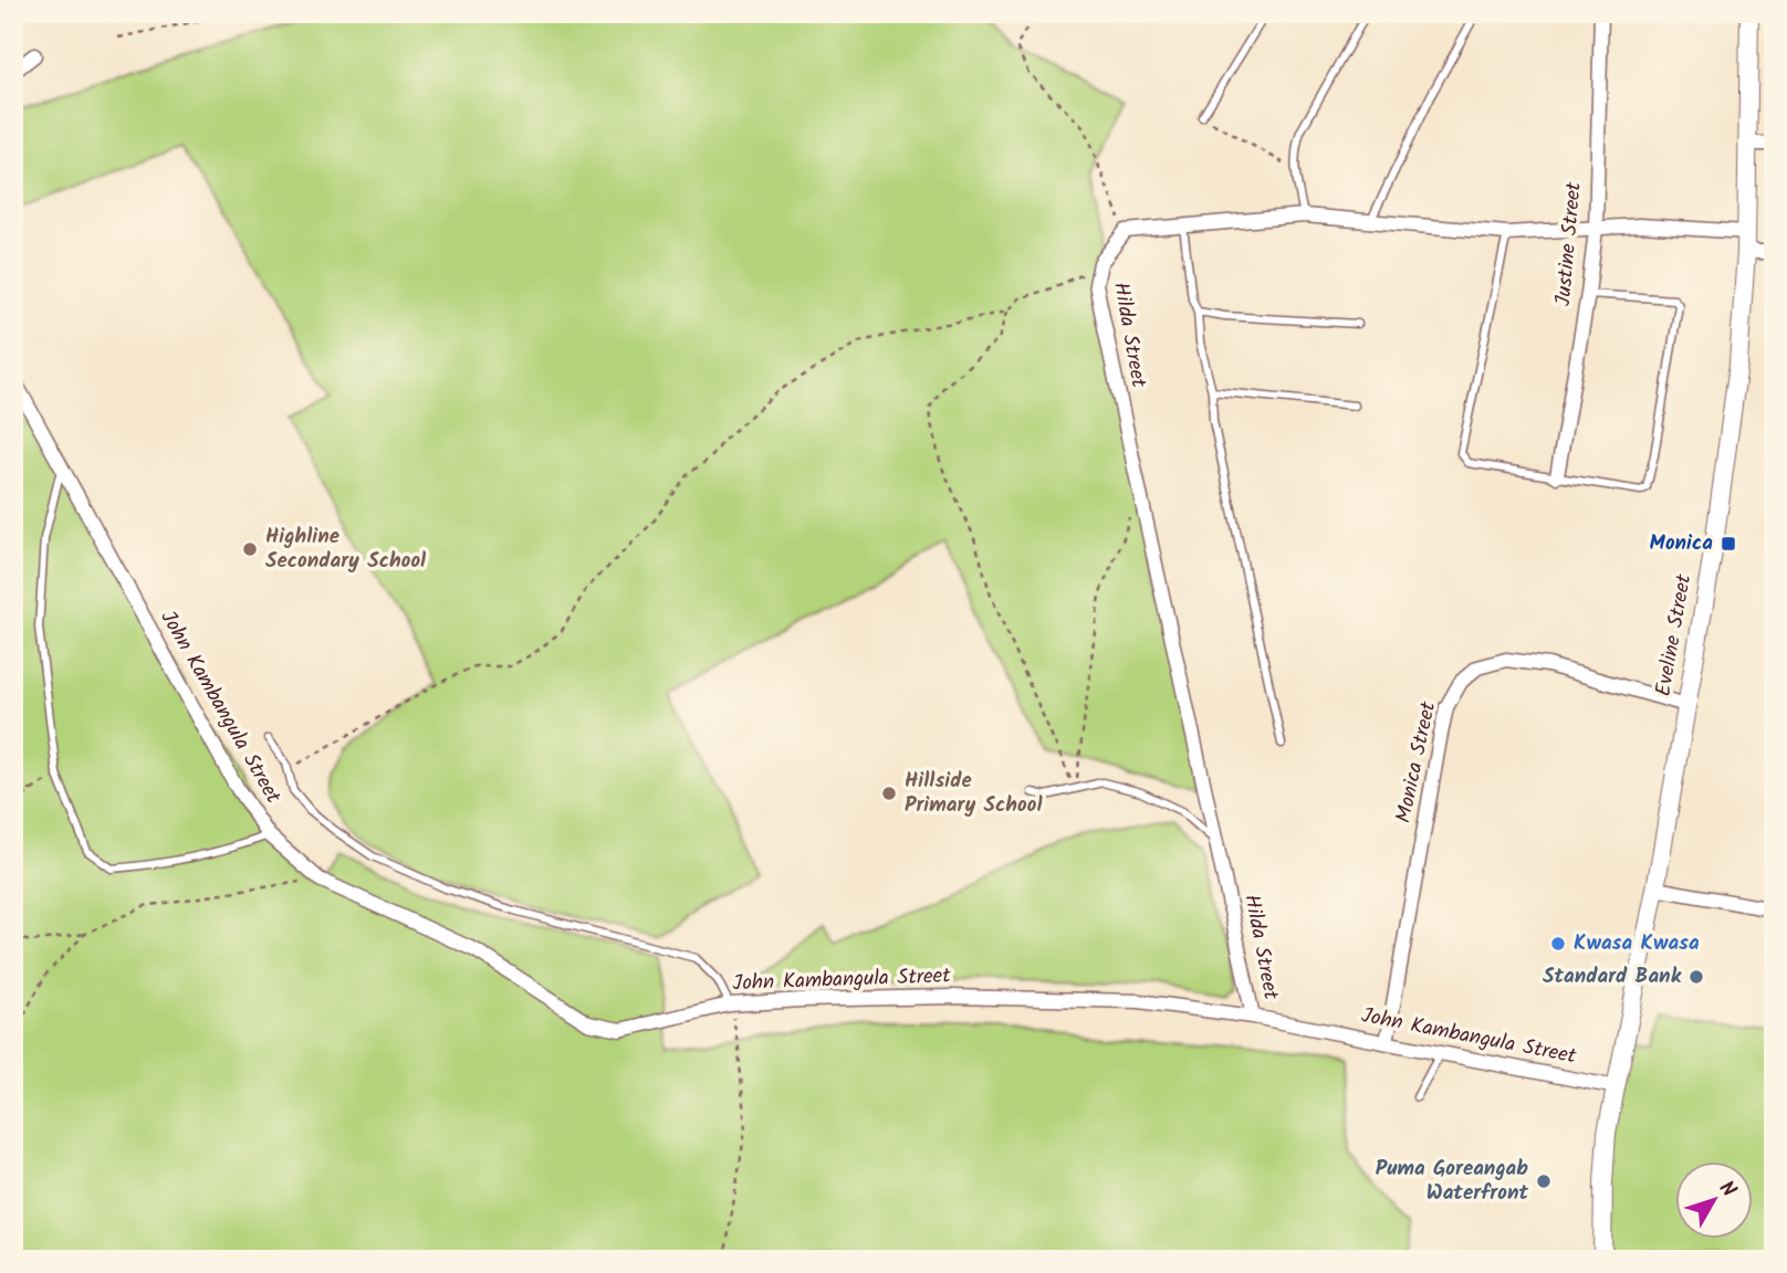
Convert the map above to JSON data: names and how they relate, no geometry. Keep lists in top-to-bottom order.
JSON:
{
  "streets": {
    "street": [
      "Justine Street",
      "Hilda Street",
      "Eveline Street",
      "John Kambangula Street",
      "Monica Street"
    ]
  },
  "crossings": [
    ["Hilda Street", "John Kambangula Street"],
    ["Eveline Street", "John Kambangula Street"],
    ["Eveline Street", "Monica Street"],
    ["John Kambangula Street", "Monica Street"]
  ],
  "places": {
    "transit": ["Monica"],
    "other": [
      "Highline Secondary School",
      "Hillside Primary School",
      "Kwasa Kwasa",
      "Standard Bank",
      "Puma Goreangab Waterfront"
    ]
  },
  "north": "top right"
}
